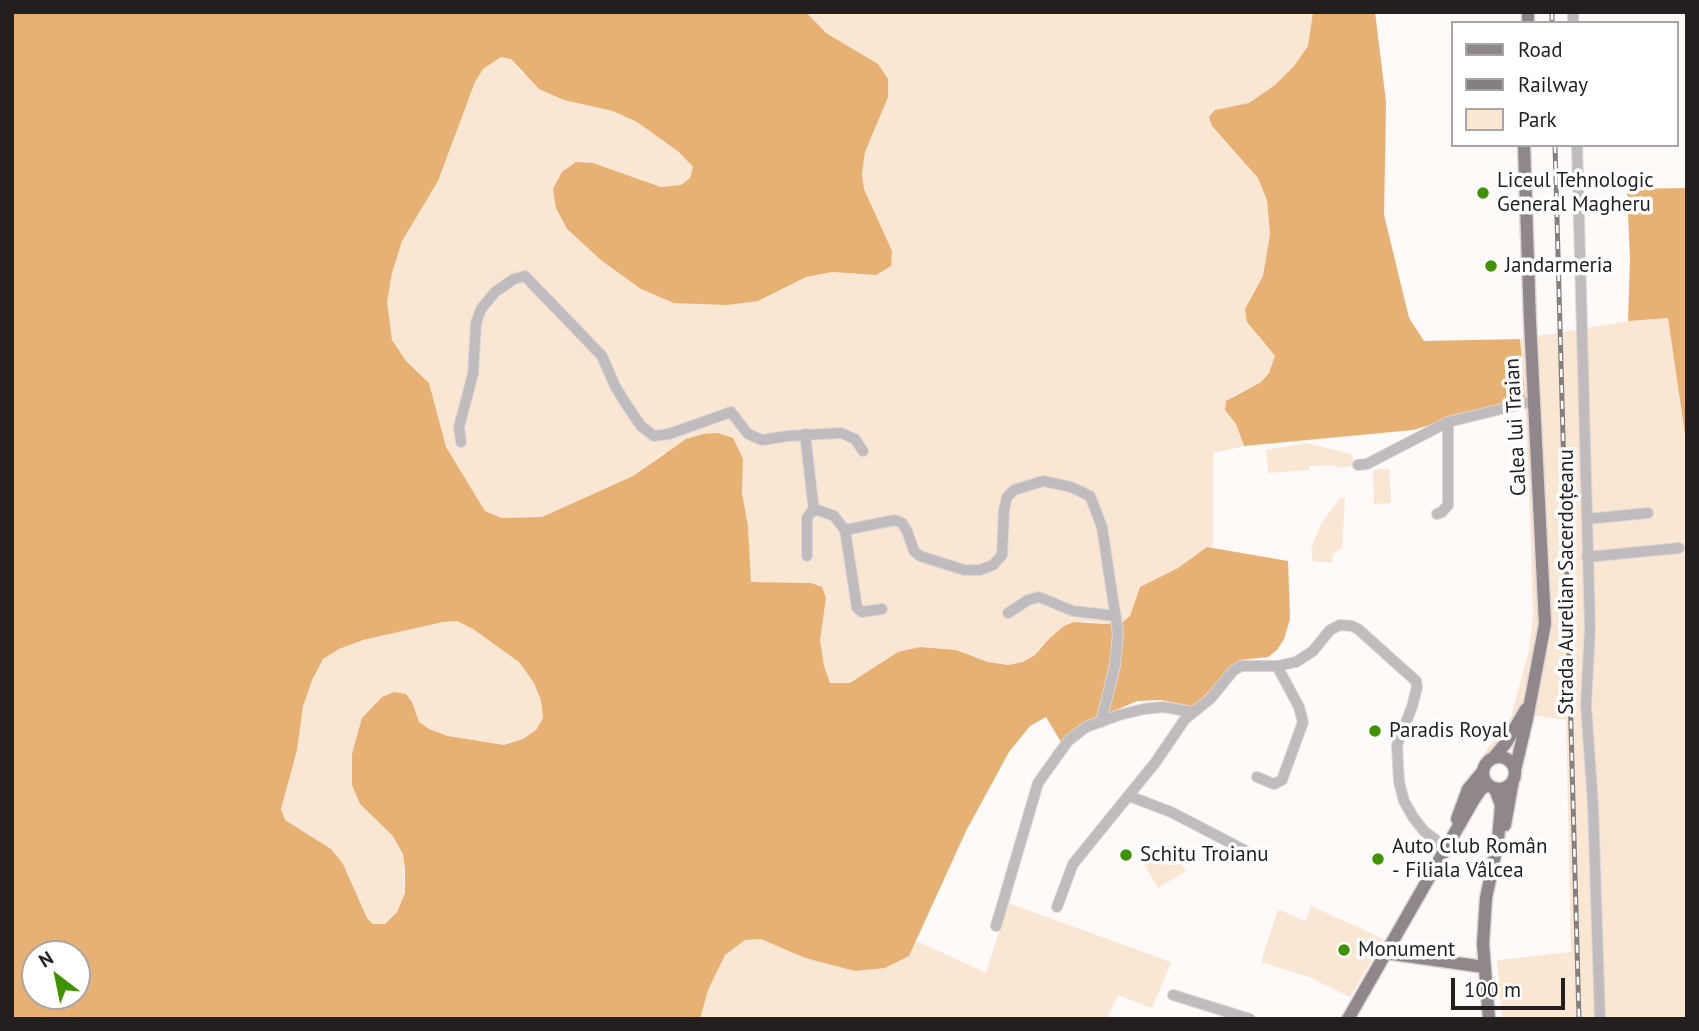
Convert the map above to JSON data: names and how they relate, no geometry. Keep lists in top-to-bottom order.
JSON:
{
  "streets": {
    "main road": ["Calea lui Traian"],
    "street": ["Strada Aurelian Sacerdoțeanu"]
  },
  "places": [
    "Liceul Tehnologic General Magheru",
    "Jandarmeria",
    "Paradis Royal",
    "Schitu Troianu",
    "Auto Club Român - Filiala Vâlcea",
    "Monument"
  ],
  "legend": ["Road", "Railway", "Park"],
  "scale_bar": "100 m",
  "north": "top left"
}
